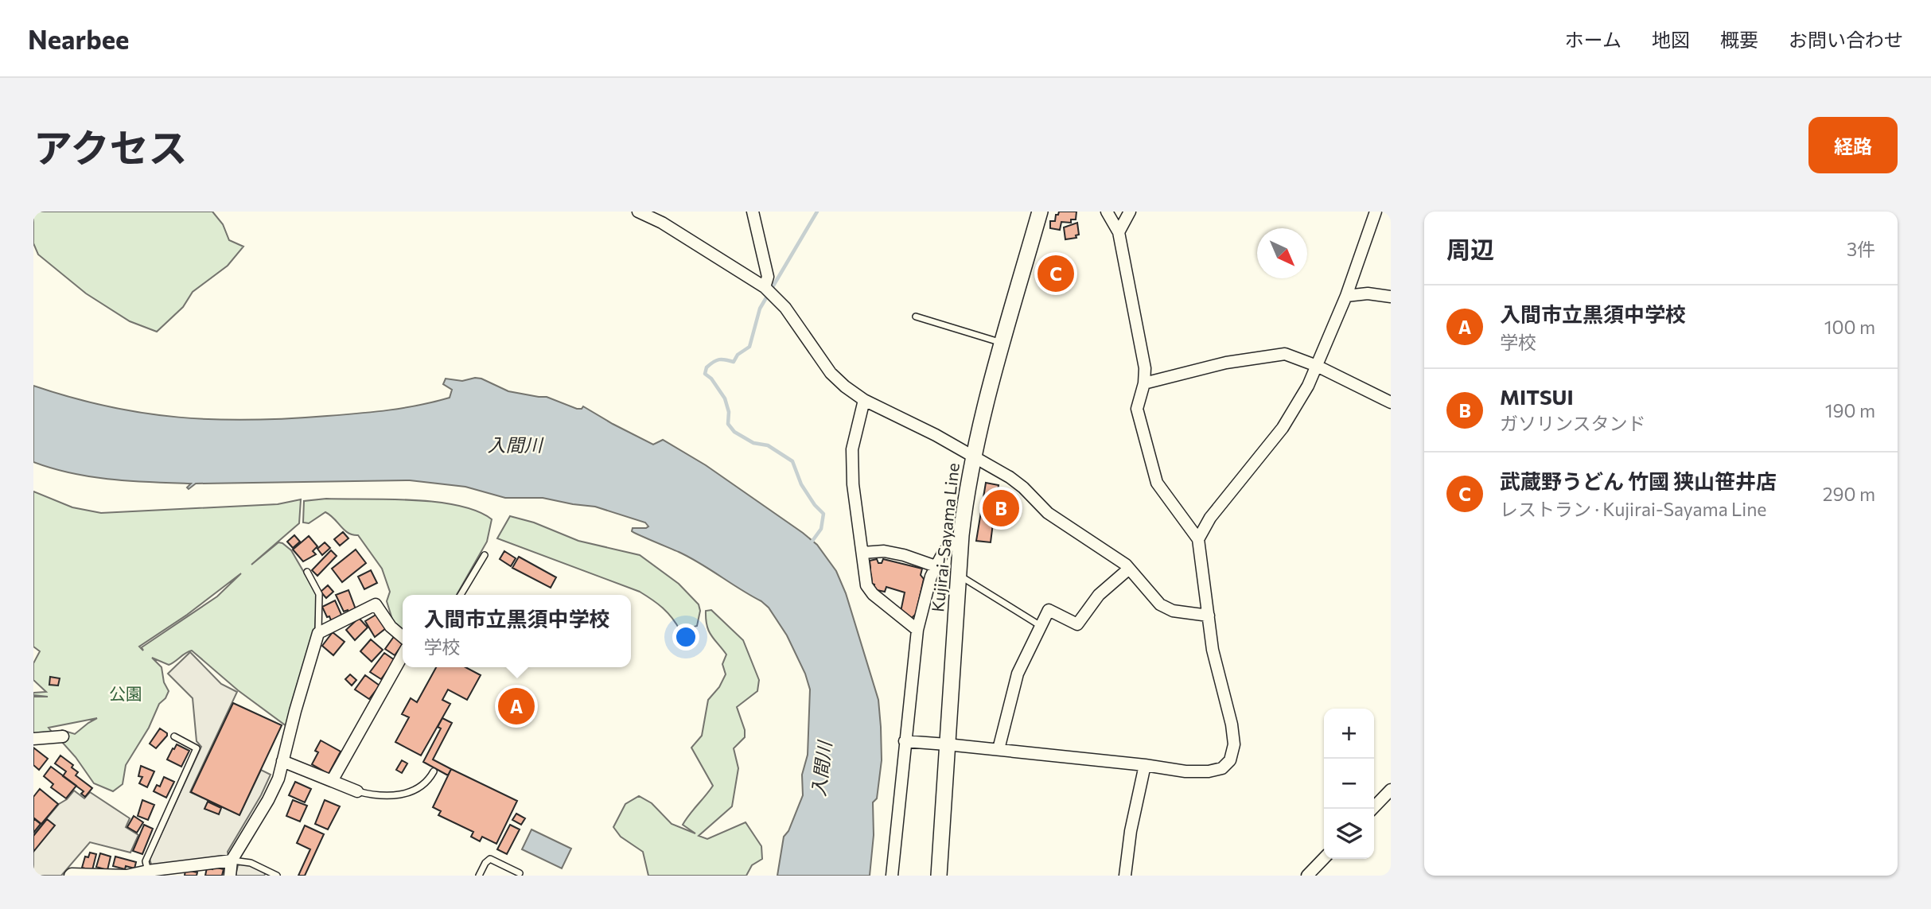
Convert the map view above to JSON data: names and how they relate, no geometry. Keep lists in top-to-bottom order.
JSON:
{
  "streets": {
    "main road": ["Kujirai-Sayama Line"]
  },
  "water": ["入間川"],
  "parks": ["公園"],
  "north": "bottom right",
  "page": {
    "header": "Nearbee",
    "nav": [
      "ホーム",
      "地図",
      "概要",
      "お問い合わせ"
    ],
    "title": "アクセス",
    "buttons": "経路",
    "heading": ["周辺", "3件"],
    "pins": ["C", "B", "A"],
    "list": [
      {
        "mark": "A",
        "name": "入間市立黒須中学校",
        "note": "学校",
        "value": "100 m"
      },
      {
        "mark": "B",
        "name": "MITSUI",
        "note": "ガソリンスタンド",
        "value": "190 m"
      },
      {
        "mark": "C",
        "name": "武蔵野うどん 竹國 狭山笹井店",
        "note": "レストラン · Kujirai-Sayama Line",
        "value": "290 m"
      }
    ],
    "popup": ["入間市立黒須中学校", "学校"],
    "map_buttons": ["+", "−"]
  }
}
